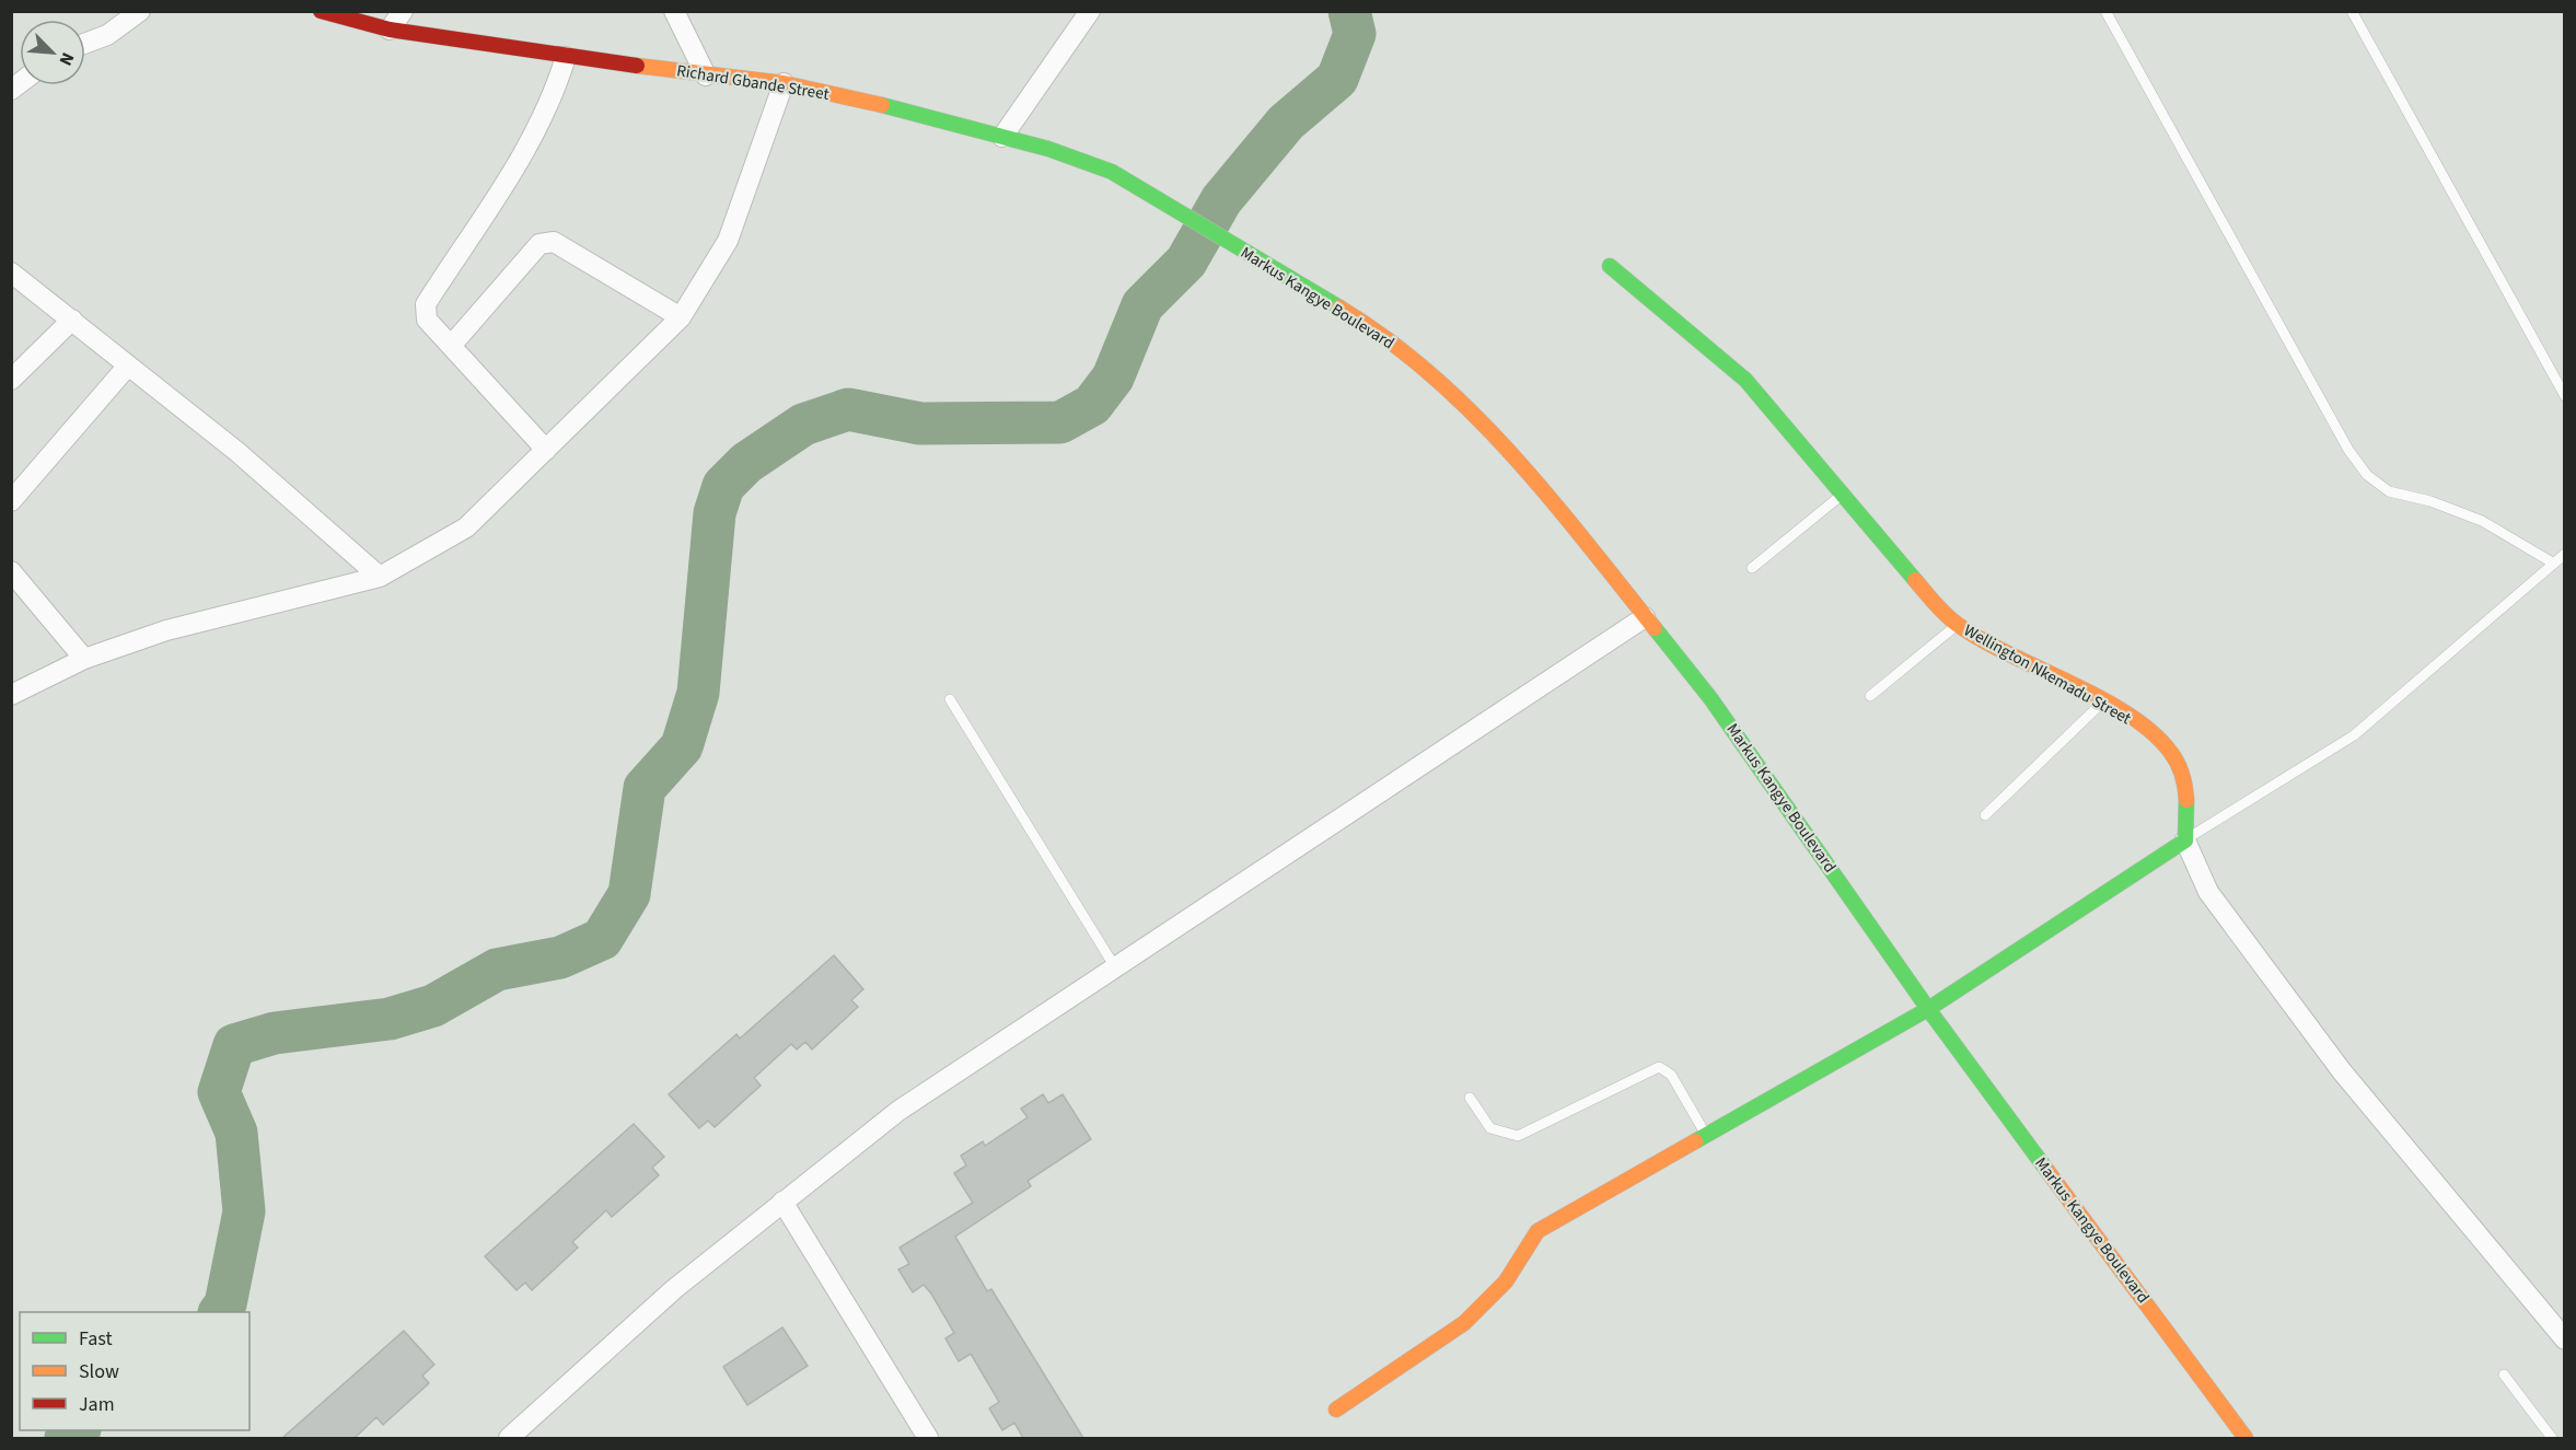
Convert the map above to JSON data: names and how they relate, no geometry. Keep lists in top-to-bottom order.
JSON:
{
  "streets": {
    "street": ["Richard Gbande Street", "Markus Kangye Boulevard", "Wellington Nkemadu Street"]
  },
  "crossings": [
    ["Richard Gbande Street", "Markus Kangye Boulevard"]
  ],
  "legend": ["Fast", "Slow", "Jam"],
  "north": "bottom right"
}
